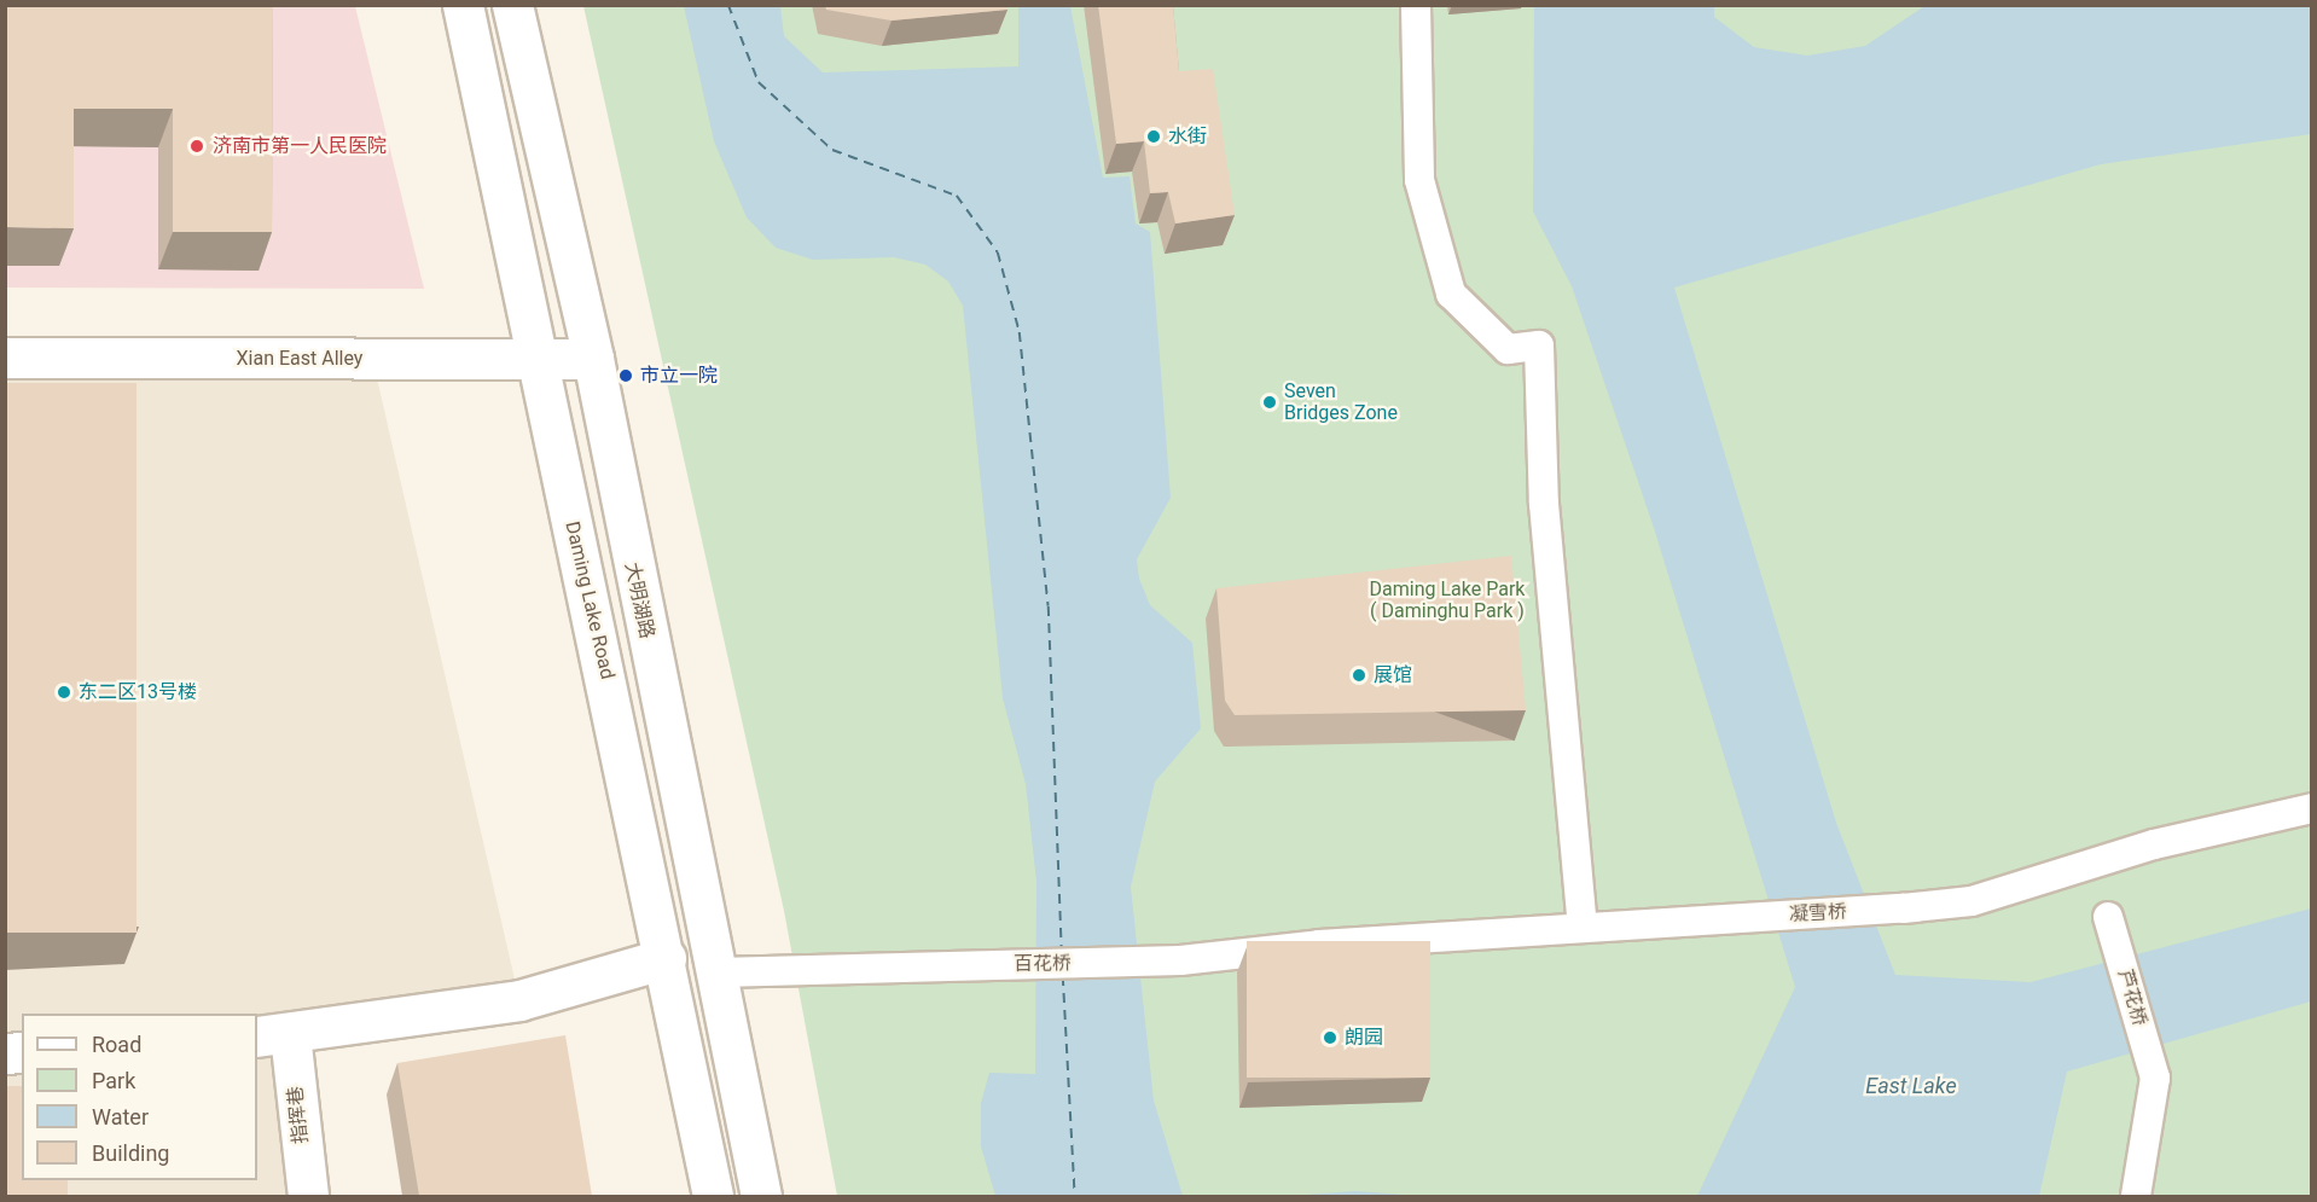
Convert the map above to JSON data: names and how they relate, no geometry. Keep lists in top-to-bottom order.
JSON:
{
  "streets": {
    "main road": [
      "Xian East Alley",
      "Daming Lake Road",
      "大明湖路",
      "指挥巷"
    ],
    "lane": ["凝雪桥", "百花桥", "芦花桥"]
  },
  "crossings": [
    ["Xian East Alley", "Daming Lake Road"],
    ["Xian East Alley", "大明湖路"],
    ["大明湖路", "百花桥"],
    ["凝雪桥", "百花桥"]
  ],
  "water": ["East Lake"],
  "parks": ["Daming Lake Park ( Daminghu Park )"],
  "places": [
    "水街",
    "济南市第一人民医院",
    "市立一院",
    "Seven Bridges Zone",
    "展馆",
    "东二区13号楼",
    "朗园"
  ],
  "legend": [
    "Road",
    "Park",
    "Water",
    "Building"
  ]
}
